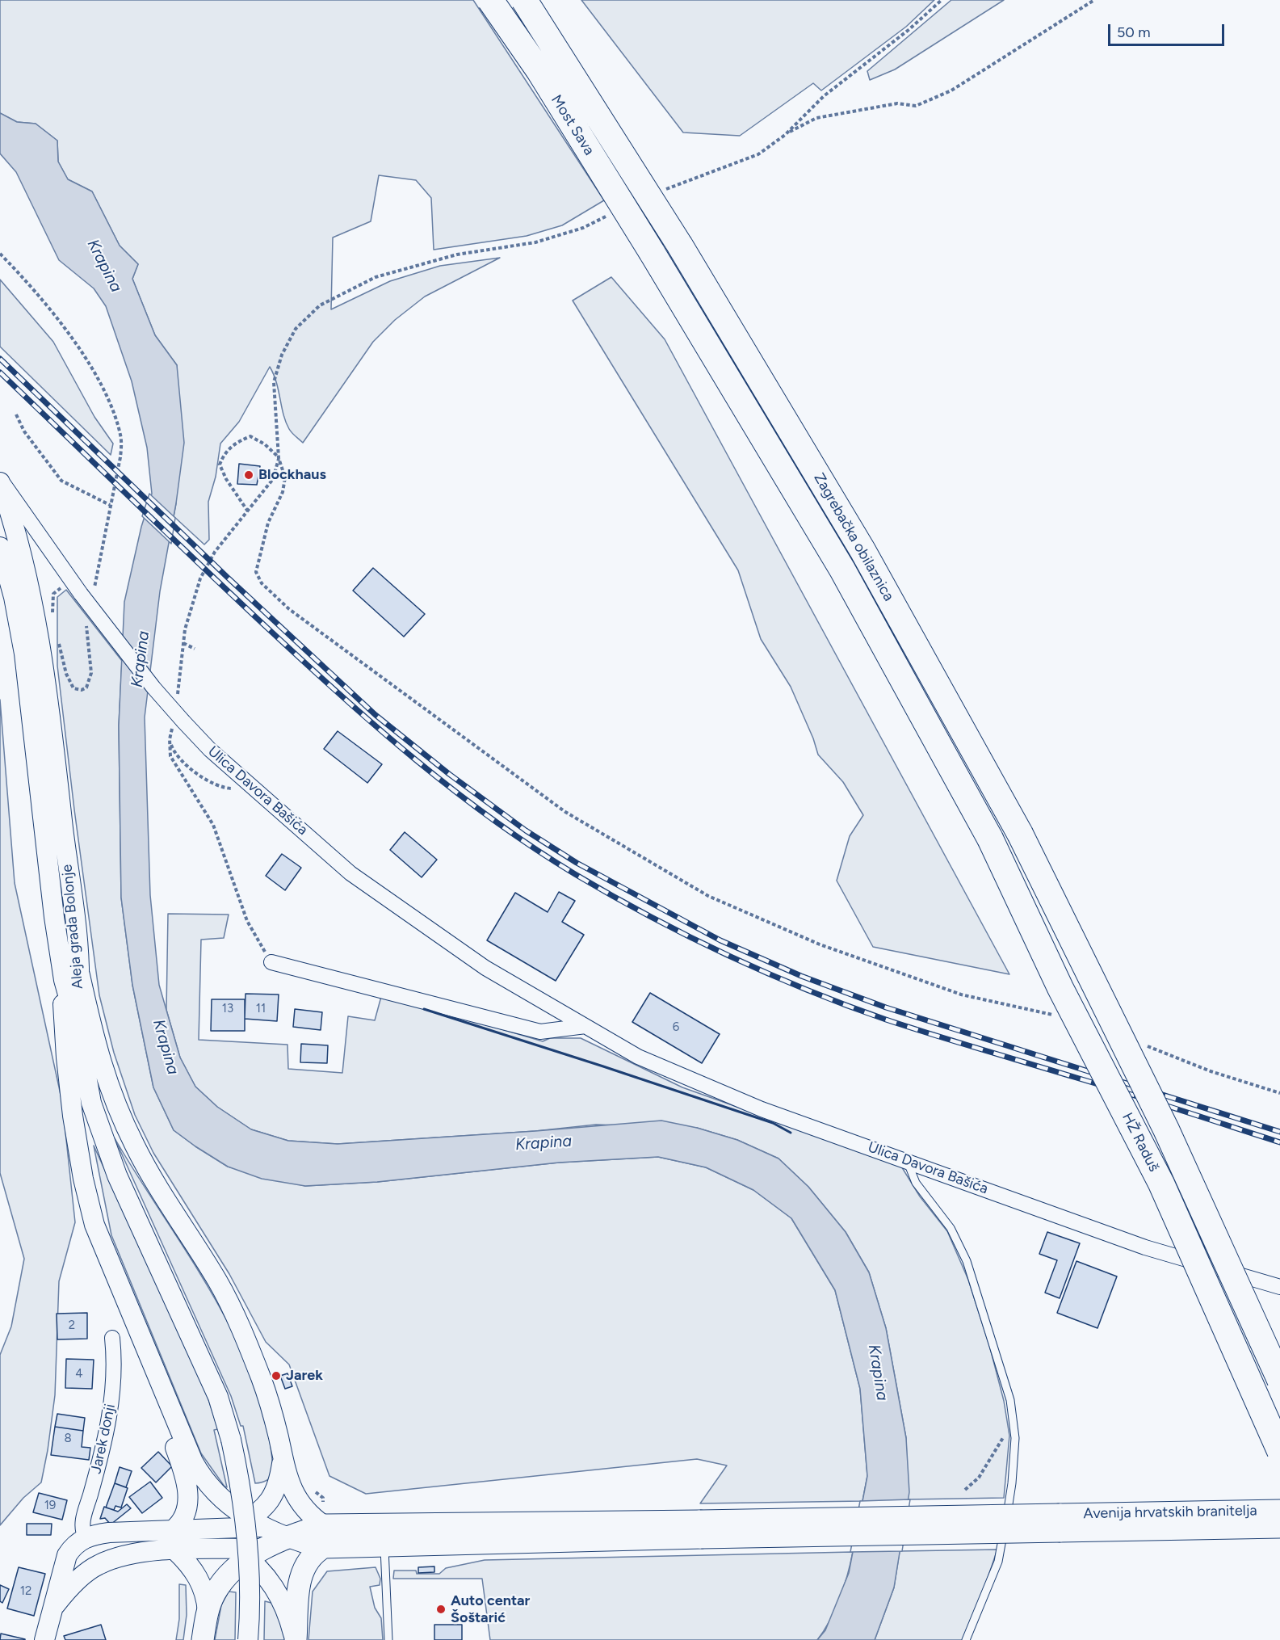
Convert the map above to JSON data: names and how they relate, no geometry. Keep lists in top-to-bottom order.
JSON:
{
  "streets": {
    "highway": ["Most Sava", "Zagrebačka obilaznica", "HŽ Raduš"],
    "main road": ["Aleja grada Bolonje", "Avenija hrvatskih branitelja"],
    "street": ["Ulica Davora Bašića", "Jarek donji"]
  },
  "crossings": [
    ["Most Sava", "Zagrebačka obilaznica"],
    ["Zagrebačka obilaznica", "HŽ Raduš"],
    ["Ulica Davora Bašića", "Aleja grada Bolonje"]
  ],
  "water": ["Krapina"],
  "places": ["Blockhaus", "Jarek", "Auto centar Šoštarić"],
  "house_numbers": [
    "13",
    "11",
    "6",
    "2",
    "4",
    "8",
    "19",
    "12"
  ],
  "scale_bar": "50 m"
}
